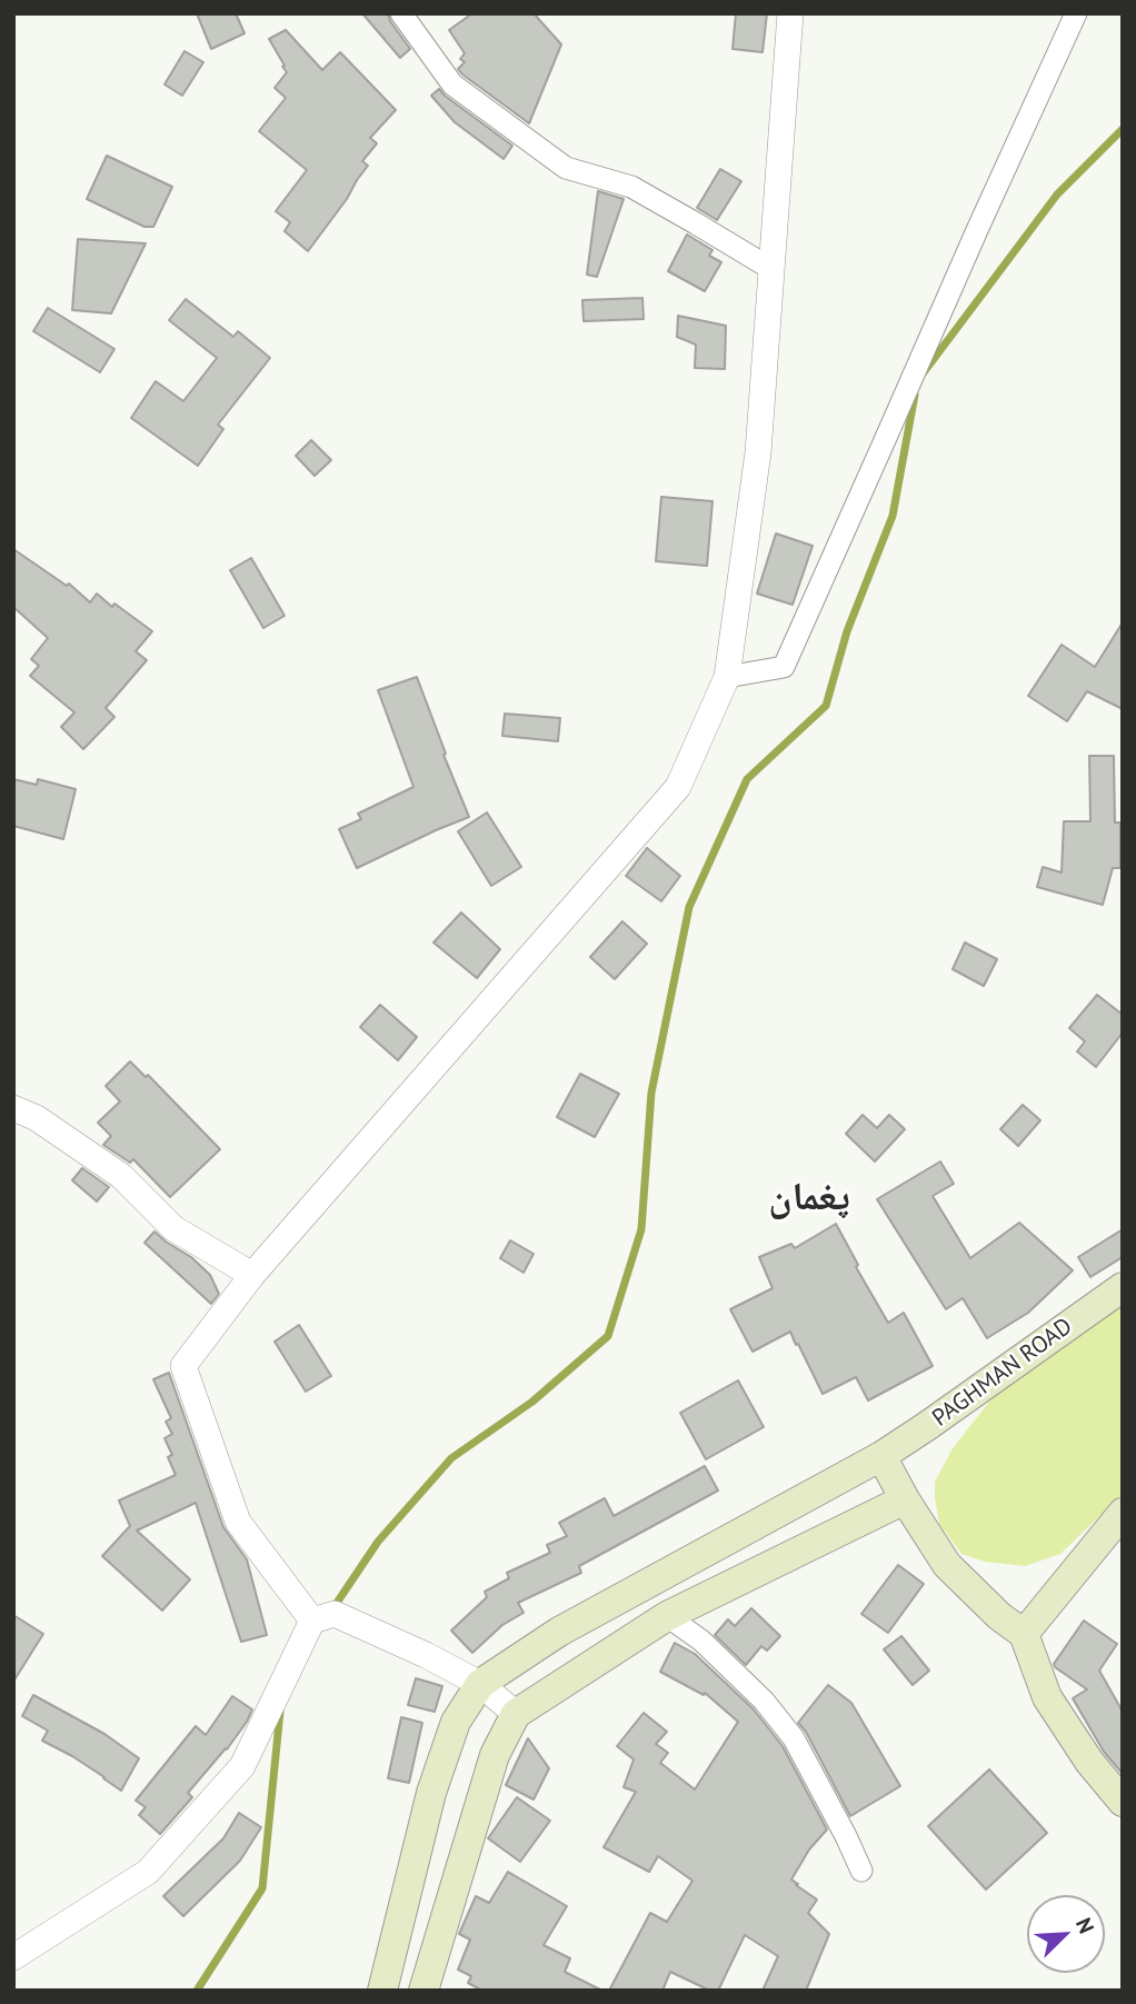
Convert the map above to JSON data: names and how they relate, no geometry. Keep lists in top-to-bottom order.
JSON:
{
  "streets": {
    "main road": ["PAGHMAN ROAD"]
  },
  "districts": ["پغمان"],
  "north": "top right"
}
